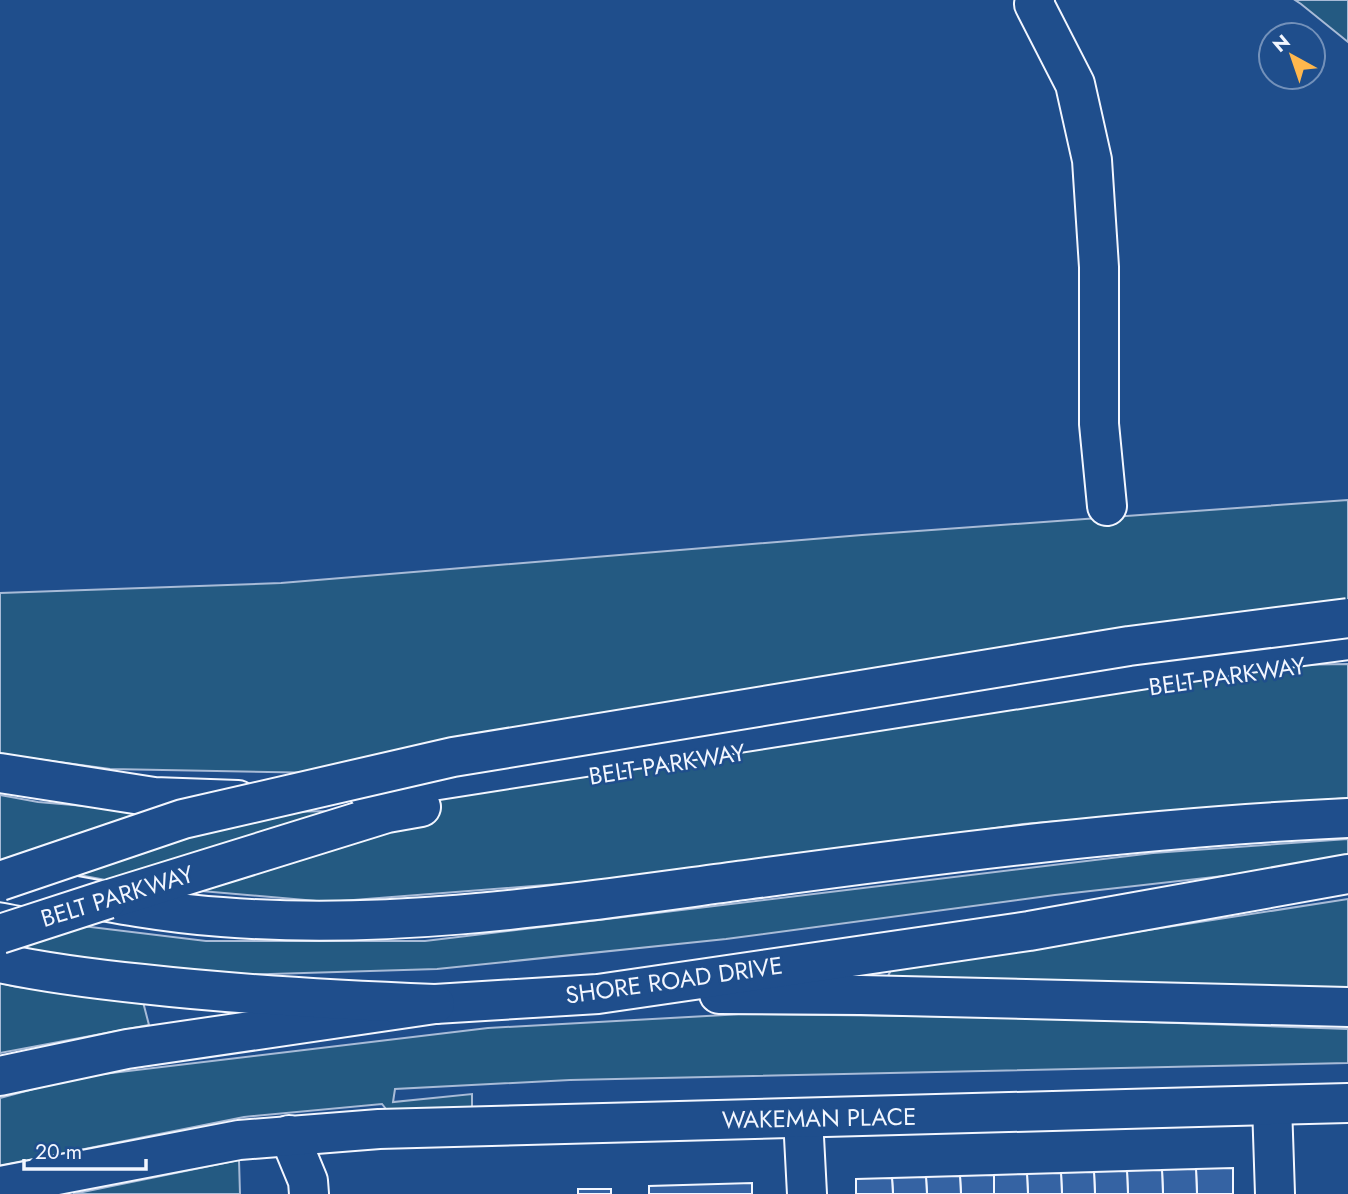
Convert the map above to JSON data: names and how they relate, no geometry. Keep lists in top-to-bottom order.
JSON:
{
  "streets": {
    "main road": ["BELT PARKWAY", "SHORE ROAD DRIVE", "WAKEMAN PLACE"]
  },
  "scale_bar": "20 m",
  "north": "top left"
}
